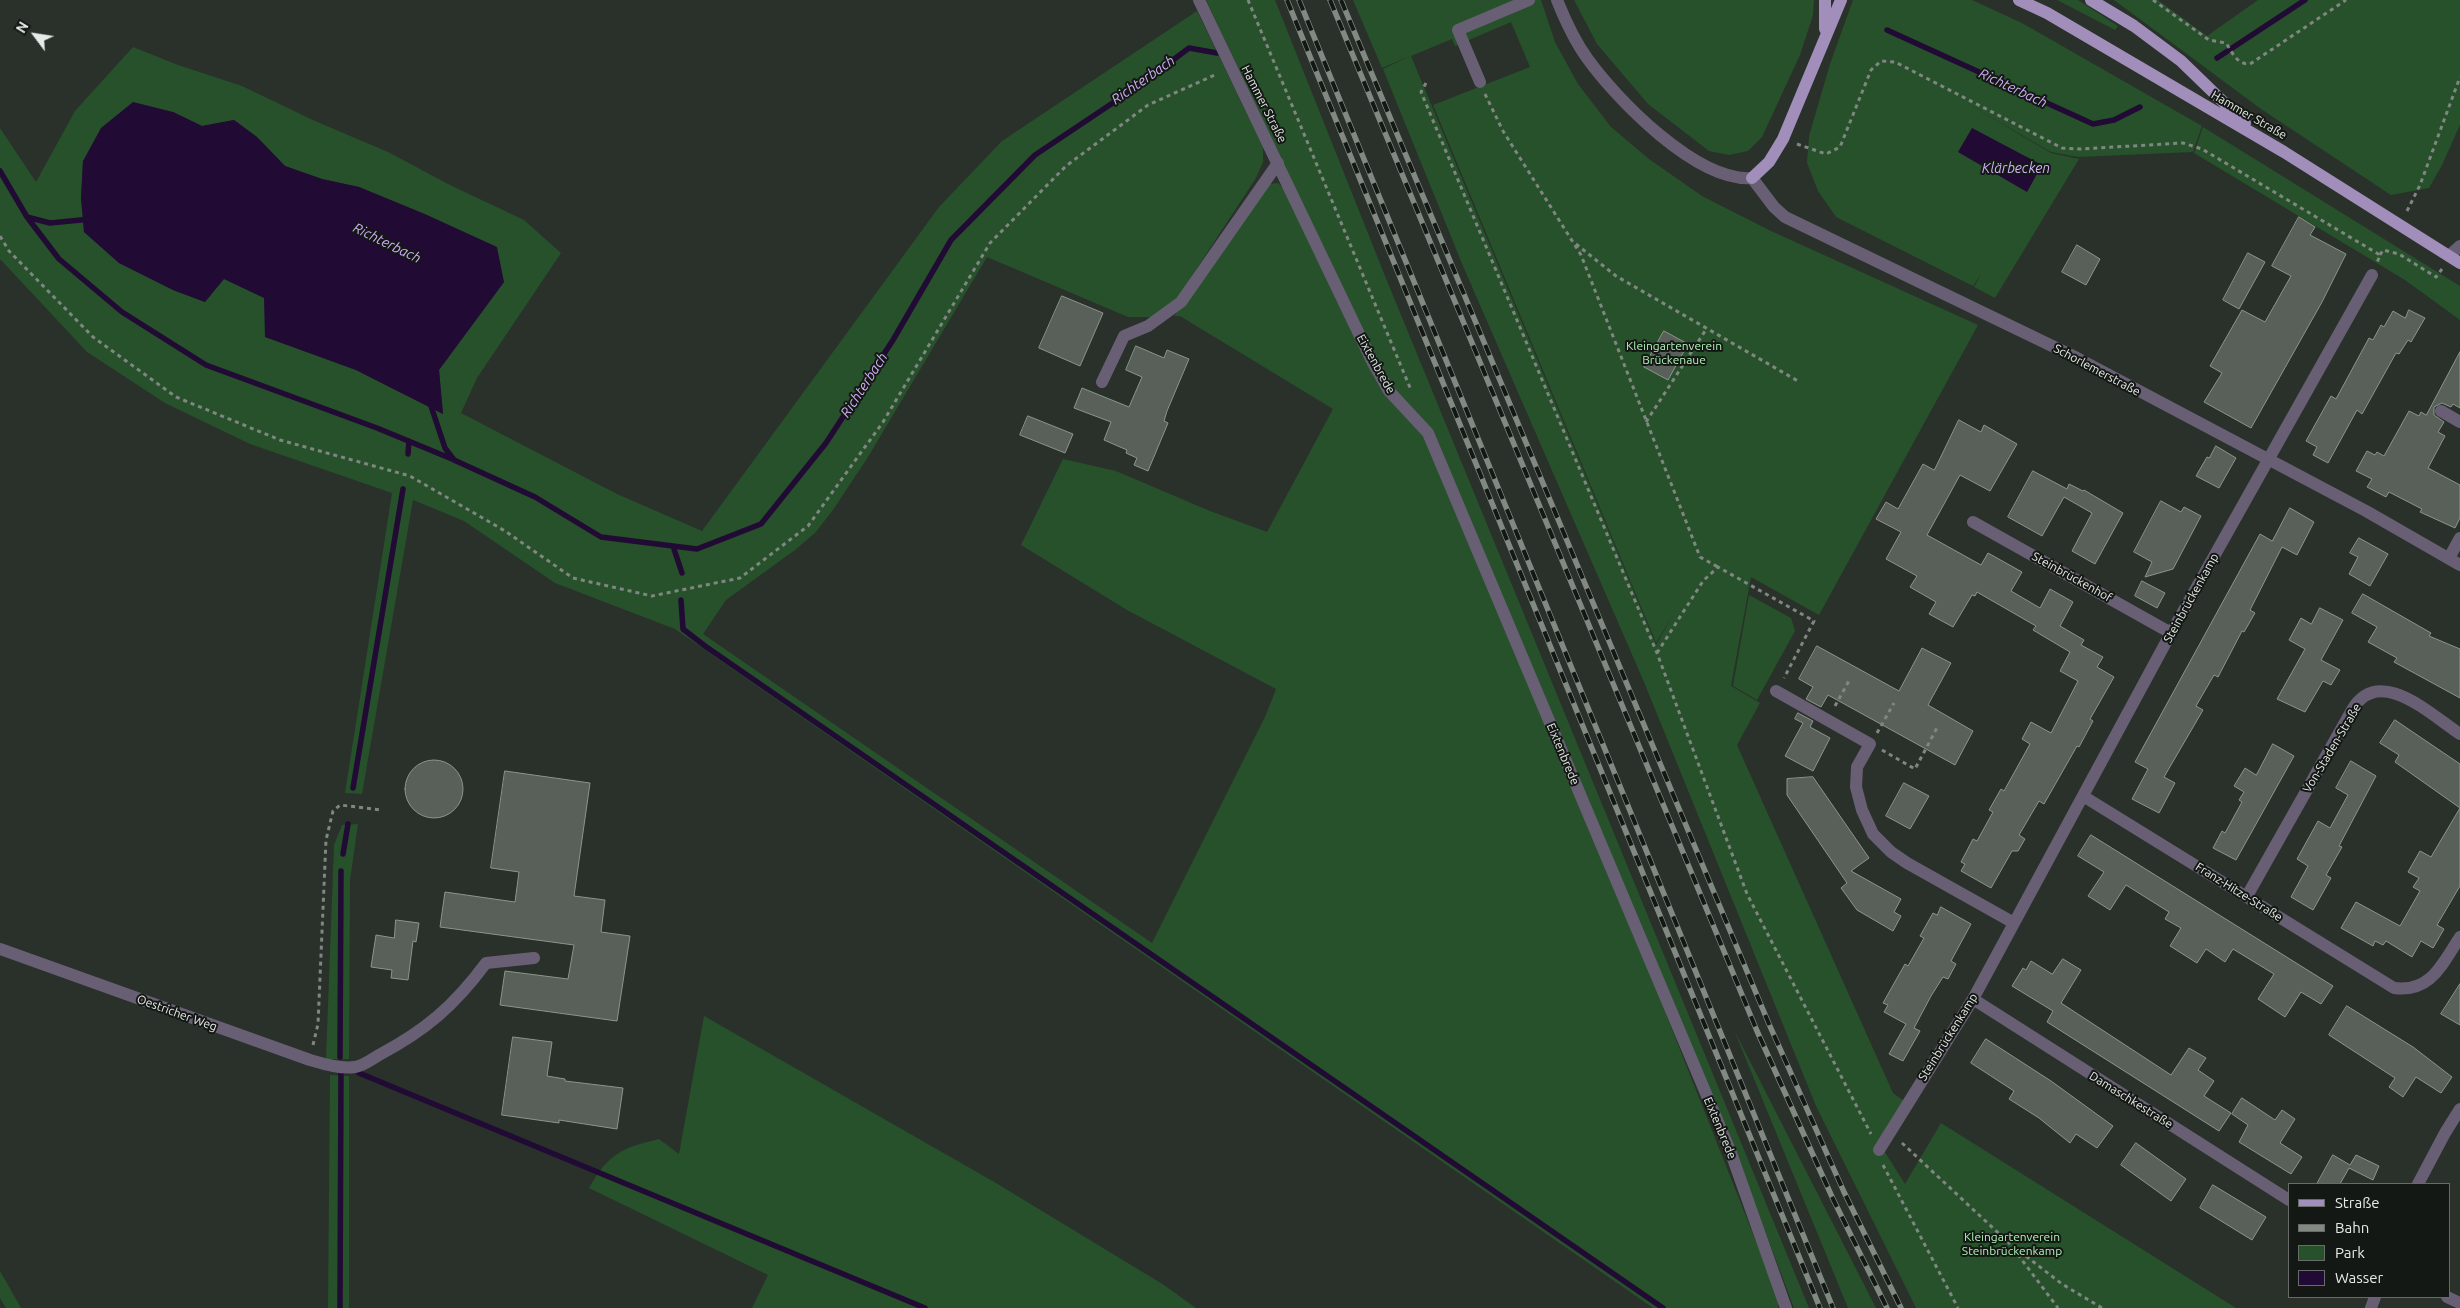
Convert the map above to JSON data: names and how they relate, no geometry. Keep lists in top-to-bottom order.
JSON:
{
  "streets": {
    "main road": ["Hammer Straße"],
    "street": [
      "Eixtenbrede",
      "Schorlemerstraße",
      "Steinbrückenhof",
      "Steinbrückenkamp",
      "Von-Staden-Straße",
      "Franz-Hitze-Straße",
      "Oestricher Weg",
      "Damaschkestraße"
    ]
  },
  "crossings": [
    ["Hammer Straße", "Eixtenbrede"],
    ["Schorlemerstraße", "Steinbrückenkamp"],
    ["Steinbrückenhof", "Steinbrückenkamp"],
    ["Steinbrückenkamp", "Franz-Hitze-Straße"],
    ["Steinbrückenkamp", "Damaschkestraße"],
    ["Von-Staden-Straße", "Franz-Hitze-Straße"]
  ],
  "water": ["Richterbach", "Klärbecken"],
  "parks": ["Kleingartenverein Brückenaue", "Kleingartenverein Steinbrückenkamp"],
  "legend": [
    "Straße",
    "Bahn",
    "Park",
    "Wasser"
  ],
  "north": "top left"
}
